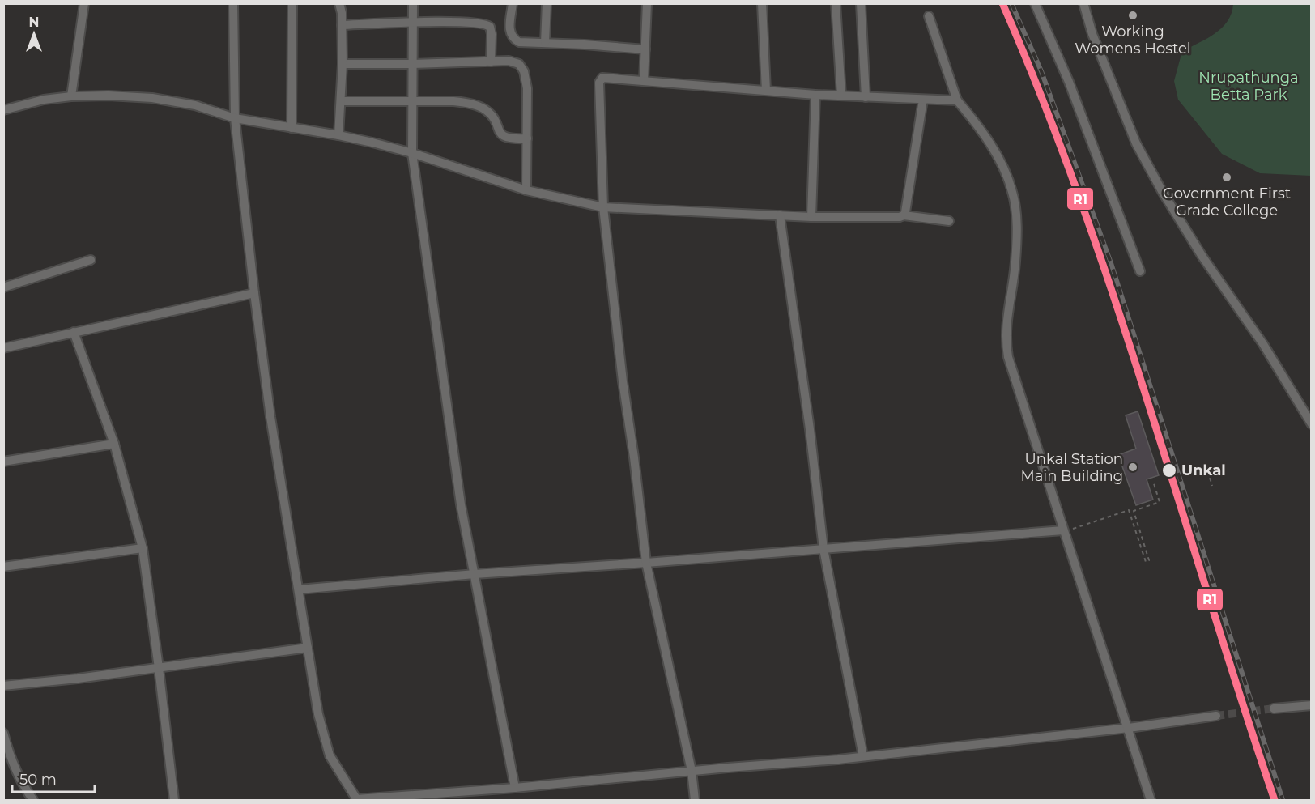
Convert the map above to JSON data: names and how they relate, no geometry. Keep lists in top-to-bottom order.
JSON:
{
  "parks": ["Nrupathunga Betta Park"],
  "places": [
    "Working Womens Hostel",
    "Government First Grade College",
    "Unkal Station Main Building",
    "Unkal"
  ],
  "lines": ["transit line R1"],
  "scale_bar": "50 m",
  "north": "top"
}
